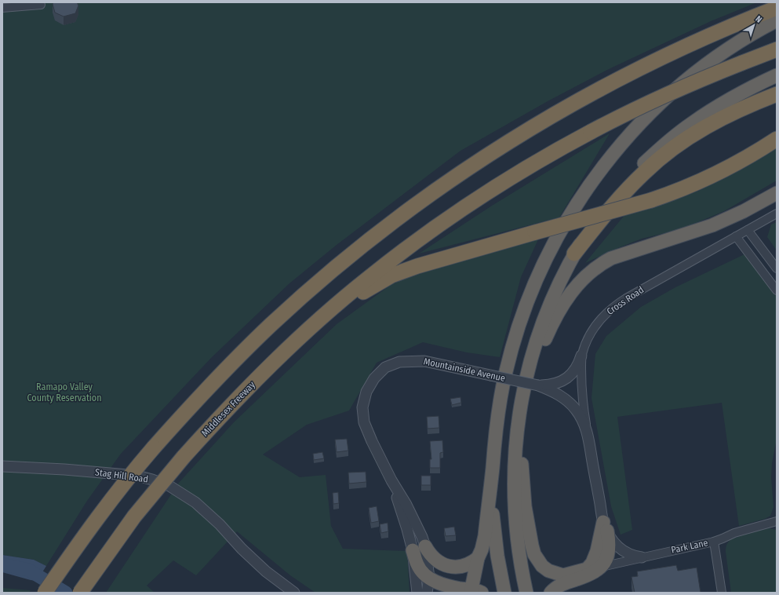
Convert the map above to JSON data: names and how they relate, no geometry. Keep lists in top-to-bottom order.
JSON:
{
  "streets": {
    "highway": ["Middlesex Freeway"],
    "street": [
      "Cross Road",
      "Mountainside Avenue",
      "Stag Hill Road",
      "Park Lane"
    ]
  },
  "crossings": [
    ["Cross Road", "Mountainside Avenue"]
  ],
  "parks": ["Ramapo Valley County Reservation"],
  "north": "top right"
}
